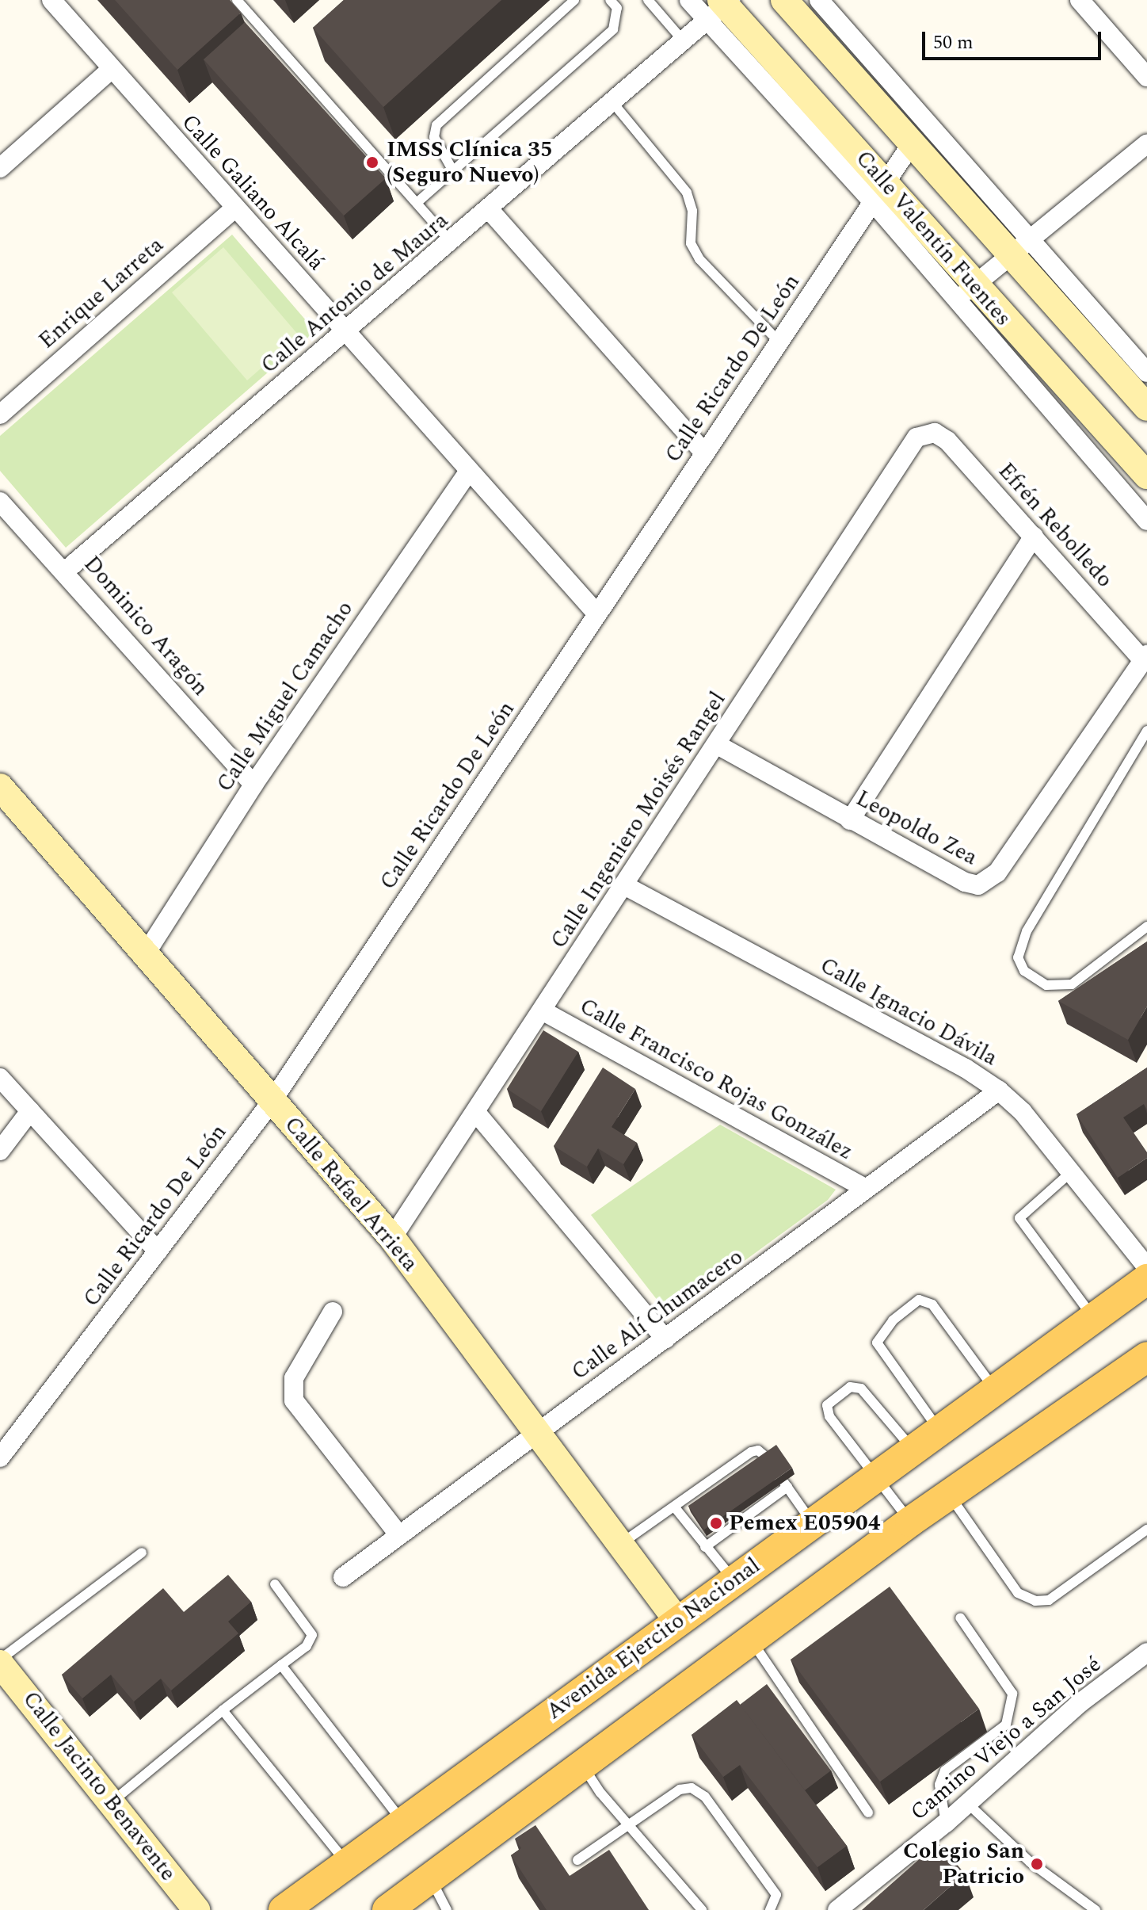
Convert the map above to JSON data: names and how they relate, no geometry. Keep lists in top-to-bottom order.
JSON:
{
  "streets": {
    "main road": ["Avenida Ejercito Nacional"],
    "street": [
      "Calle Galiano Alcalá",
      "Calle Valentín Fuentes",
      "Enrique Larreta",
      "Calle Antonio de Maura",
      "Calle Ricardo De León",
      "Efrén Rebolledo",
      "Dominico Aragón",
      "Calle Miguel Camacho",
      "Calle Ingeniero Moisés Rangel",
      "Leopoldo Zea",
      "Calle Ignacio Dávila",
      "Calle Francisco Rojas González",
      "Calle Rafael Arrieta",
      "Calle Alí Chumacero",
      "Camino Viejo a San José",
      "Calle Jacinto Benavente"
    ]
  },
  "crossings": [
    ["Calle Galiano Alcalá", "Enrique Larreta"],
    ["Calle Galiano Alcalá", "Calle Antonio de Maura"],
    ["Calle Galiano Alcalá", "Calle Ricardo De León"],
    ["Calle Galiano Alcalá", "Calle Miguel Camacho"],
    ["Calle Valentín Fuentes", "Calle Antonio de Maura"],
    ["Calle Valentín Fuentes", "Calle Ricardo De León"],
    ["Calle Antonio de Maura", "Dominico Aragón"],
    ["Calle Ricardo De León", "Calle Rafael Arrieta"],
    ["Efrén Rebolledo", "Calle Ingeniero Moisés Rangel"],
    ["Efrén Rebolledo", "Leopoldo Zea"],
    ["Dominico Aragón", "Calle Miguel Camacho"],
    ["Calle Miguel Camacho", "Calle Rafael Arrieta"],
    ["Calle Ingeniero Moisés Rangel", "Leopoldo Zea"],
    ["Calle Ingeniero Moisés Rangel", "Calle Ignacio Dávila"],
    ["Calle Ingeniero Moisés Rangel", "Calle Francisco Rojas González"],
    ["Calle Ingeniero Moisés Rangel", "Calle Rafael Arrieta"],
    ["Calle Ignacio Dávila", "Calle Alí Chumacero"],
    ["Calle Francisco Rojas González", "Calle Alí Chumacero"],
    ["Calle Rafael Arrieta", "Calle Alí Chumacero"],
    ["Calle Rafael Arrieta", "Avenida Ejercito Nacional"]
  ],
  "places": ["IMSS Clínica 35 (Seguro Nuevo)", "Pemex E05904", "Colegio San Patricio"],
  "scale_bar": "50 m"
}
